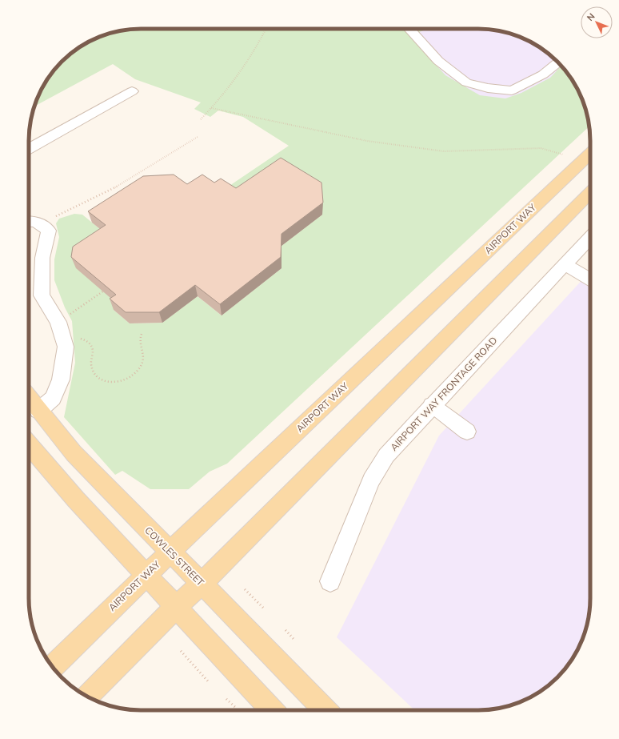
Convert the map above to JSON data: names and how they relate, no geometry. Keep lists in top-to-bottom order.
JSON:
{
  "streets": {
    "main road": ["AIRPORT WAY", "COWLES STREET"],
    "street": ["AIRPORT WAY FRONTAGE ROAD"]
  },
  "crossings": [
    ["AIRPORT WAY", "COWLES STREET"]
  ],
  "north": "top left"
}
